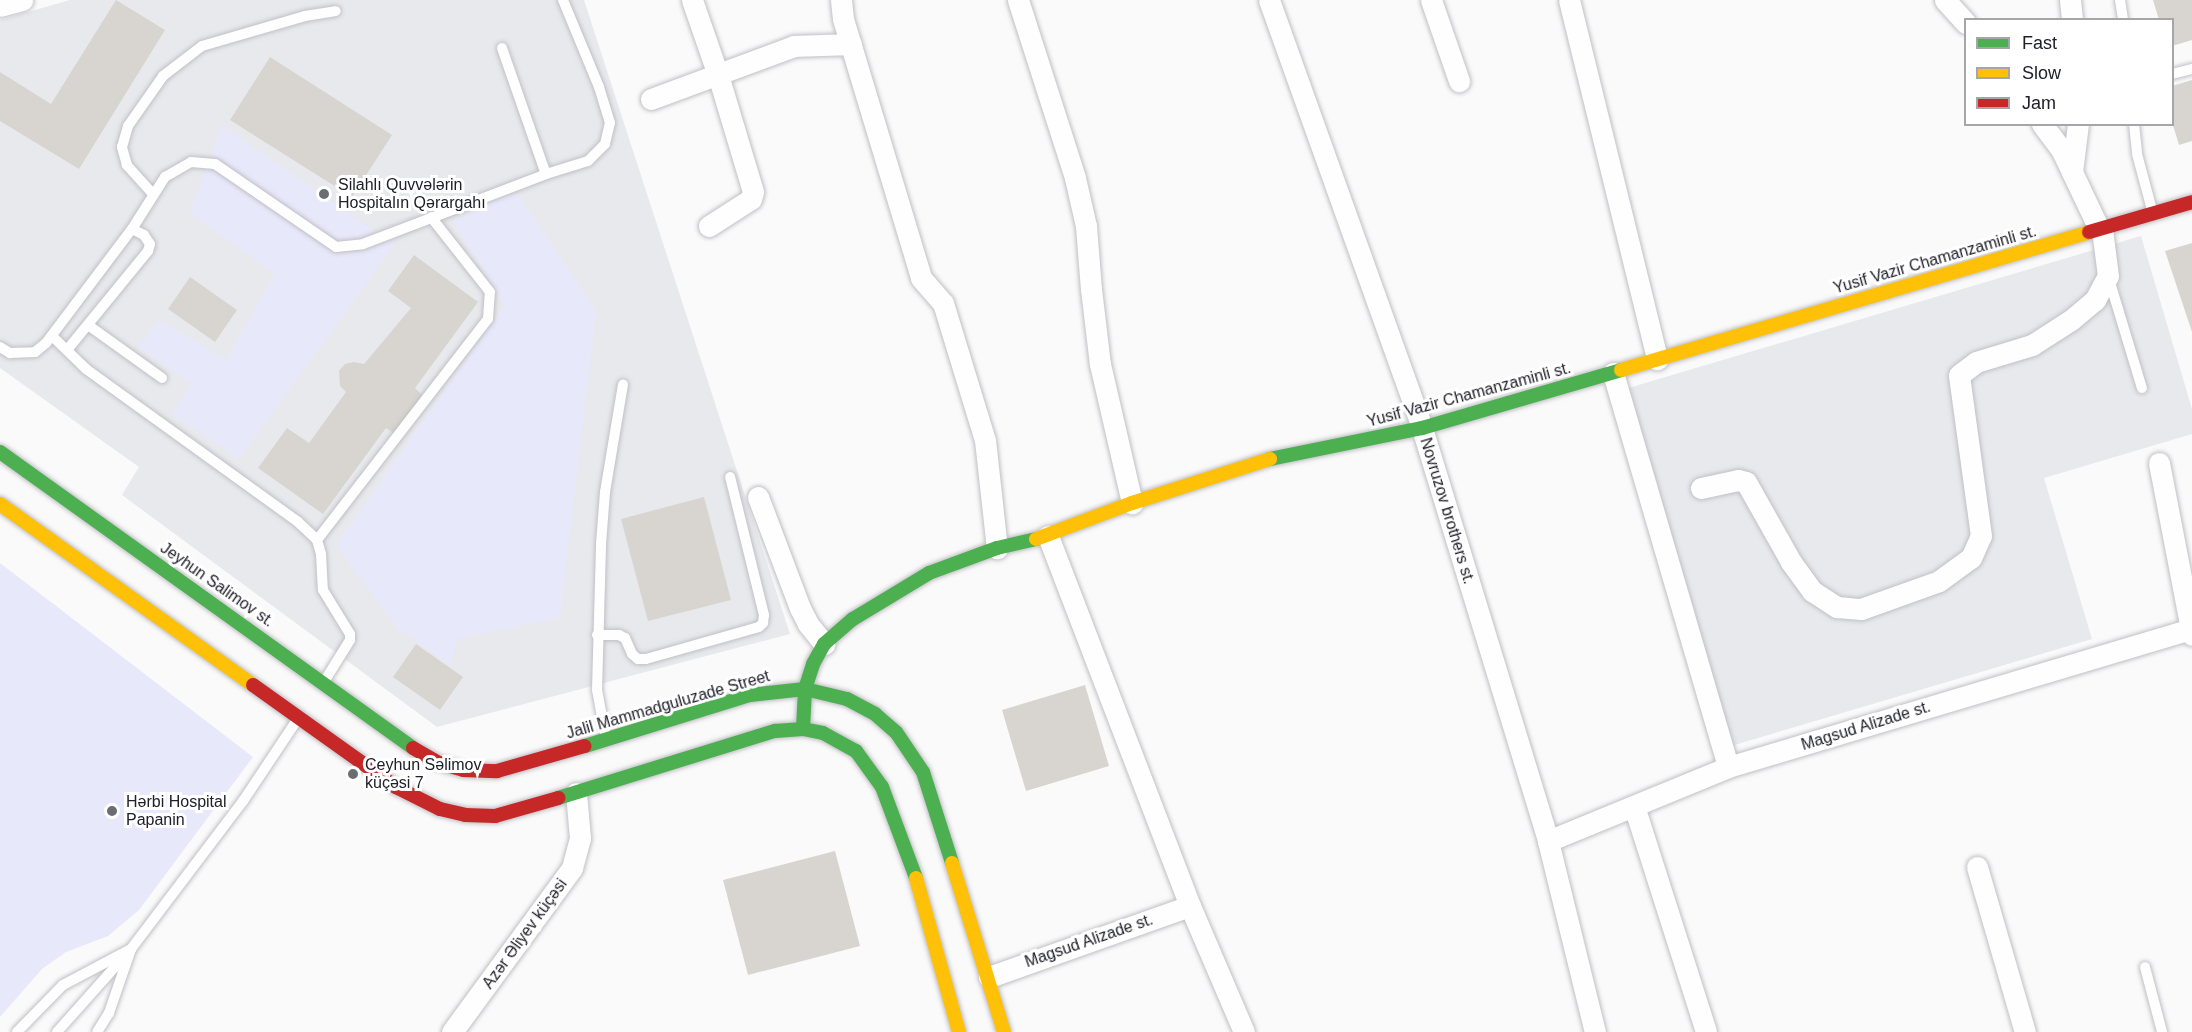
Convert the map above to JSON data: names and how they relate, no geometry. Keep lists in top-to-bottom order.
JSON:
{
  "streets": {
    "main road": ["Yusif Vazir Chamanzaminli st.", "Jeyhun Salimov st.", "Jalil Mammadguluzade Street"],
    "street": ["Novruzov brothers st.", "Magsud Alizade st.", "Azər Əliyev küçəsi"]
  },
  "crossings": [
    ["Yusif Vazir Chamanzaminli st.", "Novruzov brothers st."],
    ["Yusif Vazir Chamanzaminli st.", "Jalil Mammadguluzade Street"],
    ["Novruzov brothers st.", "Magsud Alizade st."],
    ["Jeyhun Salimov st.", "Jalil Mammadguluzade Street"],
    ["Jalil Mammadguluzade Street", "Magsud Alizade st."]
  ],
  "places": ["Silahlı Quvvələrin Hospitalın Qərargahı", "Ceyhun Səlimov küçəsi 7", "Hərbi Hospital Papanin"],
  "legend": ["Fast", "Slow", "Jam"]
}
